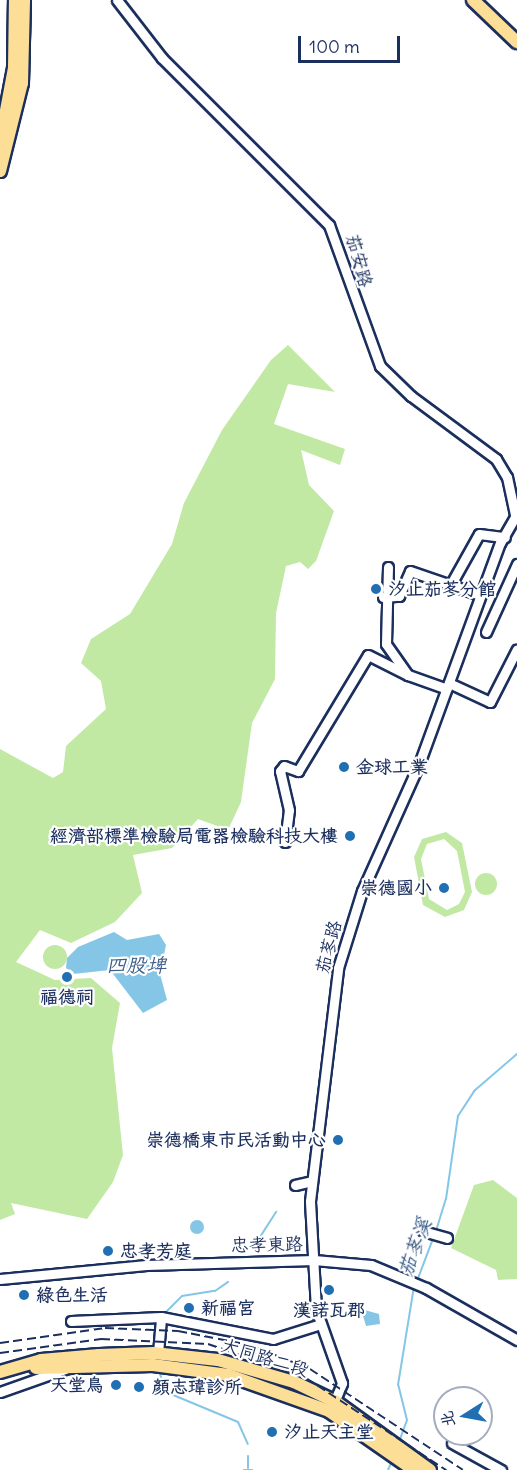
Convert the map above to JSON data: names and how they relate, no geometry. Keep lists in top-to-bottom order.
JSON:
{
  "streets": {
    "main road": ["大同路二段"],
    "street": ["茄安路", "茄苳路", "忠孝東路"]
  },
  "crossings": [
    ["茄安路", "茄苳路"],
    ["茄苳路", "忠孝東路"],
    ["茄苳路", "大同路二段"]
  ],
  "water": ["四股埤", "茄苳溪"],
  "places": [
    "汐止茄苳分館",
    "金球工業",
    "經濟部標準檢驗局電器檢驗科技大樓",
    "崇德國小",
    "福德祠",
    "崇德橋東市民活動中心",
    "忠孝芳庭",
    "漢諾瓦郡",
    "綠色生活",
    "新福宮",
    "天堂鳥",
    "顏志瑋診所",
    "汐止天主堂"
  ],
  "scale_bar": "100 m",
  "north": "left"
}
